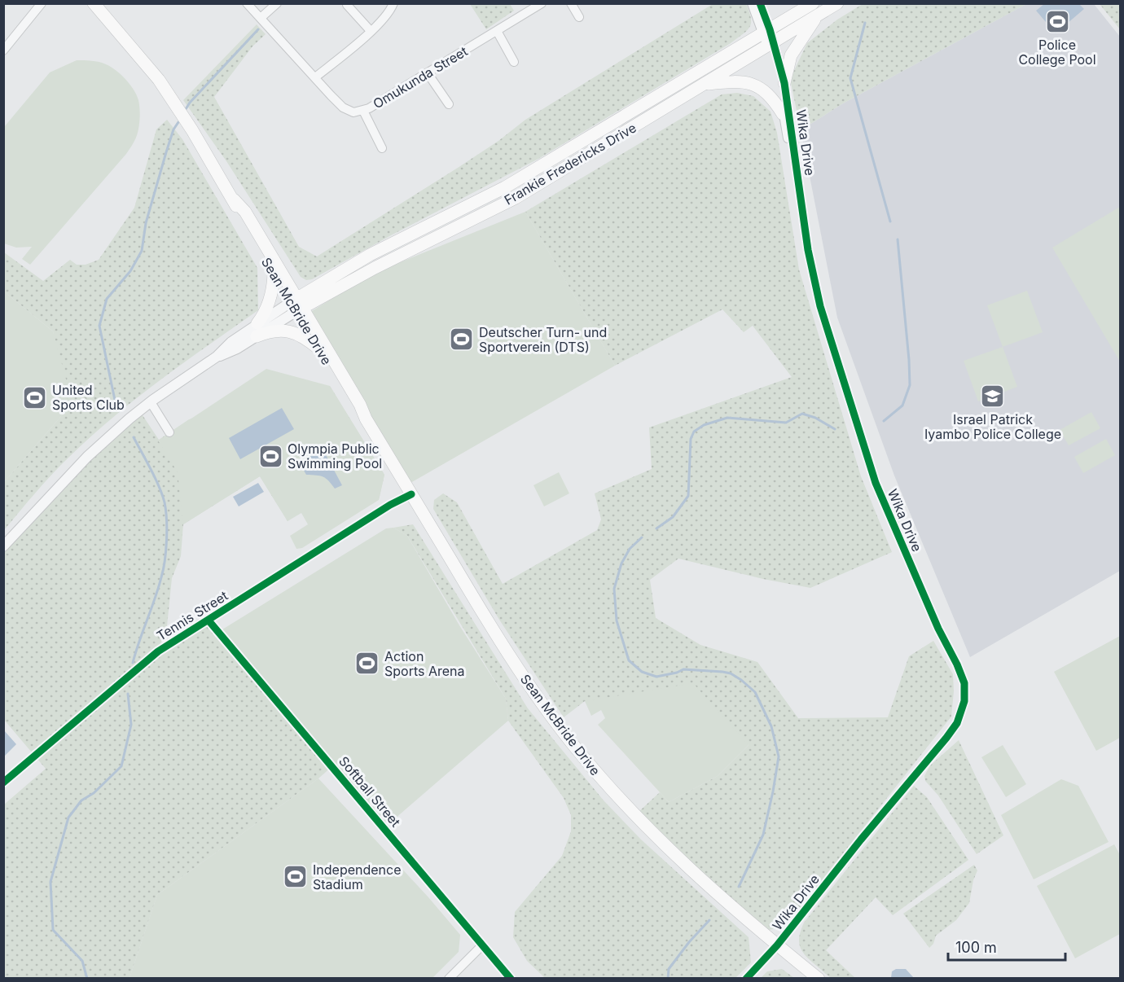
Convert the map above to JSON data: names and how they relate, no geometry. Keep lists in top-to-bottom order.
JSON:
{
  "streets": {
    "main road": ["Frankie Fredericks Drive", "Sean McBride Drive"],
    "street": [
      "Omukunda Street",
      "Wika Drive",
      "Tennis Street",
      "Softball Street"
    ]
  },
  "crossings": [
    ["Wika Drive", "Frankie Fredericks Drive"],
    ["Wika Drive", "Sean McBride Drive"],
    ["Frankie Fredericks Drive", "Sean McBride Drive"],
    ["Sean McBride Drive", "Tennis Street"],
    ["Tennis Street", "Softball Street"]
  ],
  "places": {
    "sports": [
      "Police College Pool",
      "Deutscher Turn- und Sportverein (DTS)",
      "United Sports Club",
      "Olympia Public Swimming Pool",
      "Action Sports Arena",
      "Independence Stadium"
    ],
    "school or university": ["Israel Patrick Iyambo Police College"]
  },
  "scale_bar": "100 m"
}
